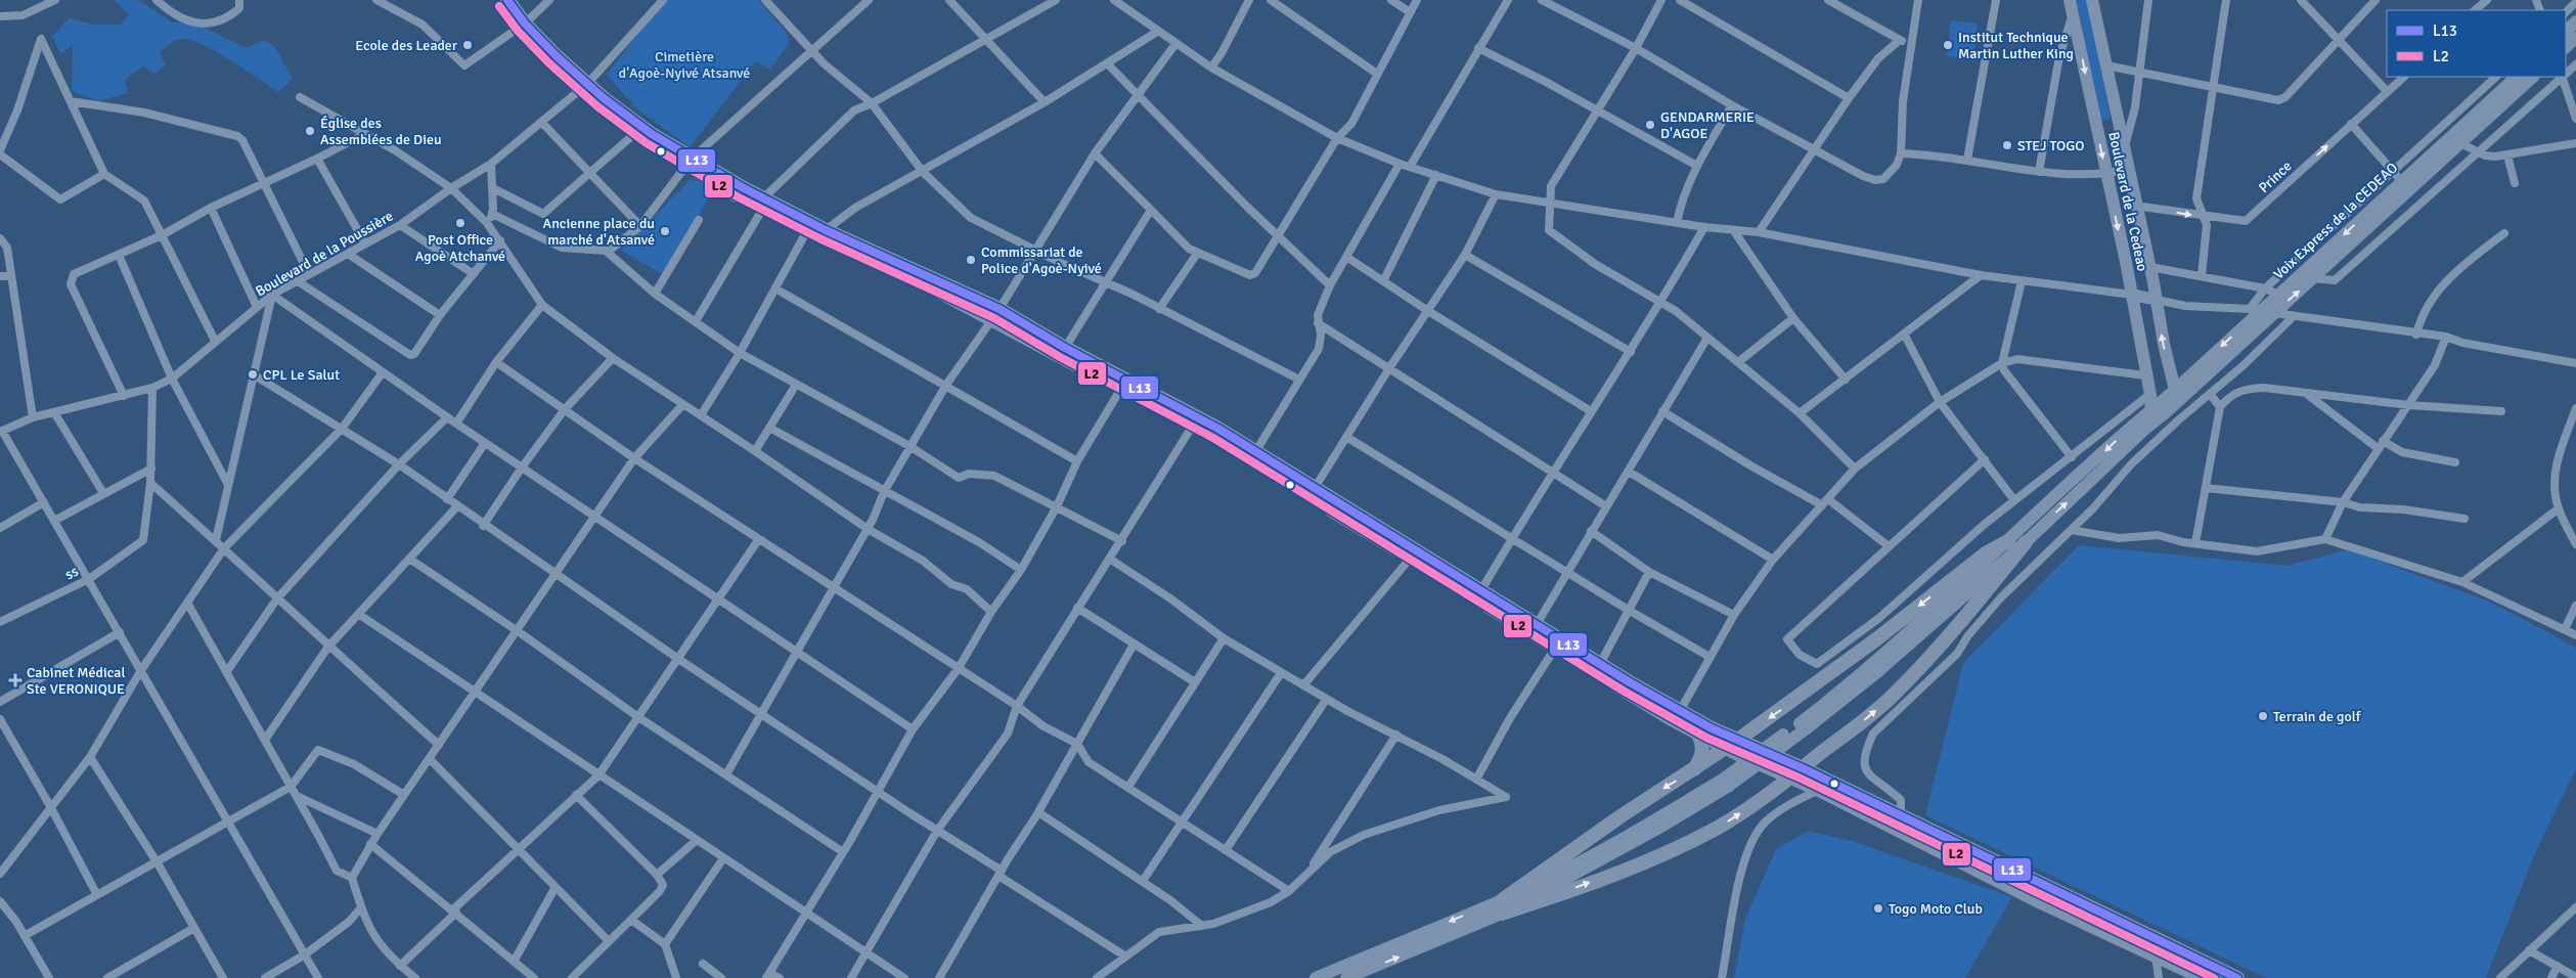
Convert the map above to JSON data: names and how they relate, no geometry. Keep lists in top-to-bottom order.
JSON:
{
  "streets": {
    "main road": ["Boulevard de la Cedeao", "Voix Express de la CEDEAO"],
    "street": ["Prince", "Boulevard de la Poussière", "ss"]
  },
  "crossings": [
    ["Prince", "Boulevard de la Cedeao"],
    ["Boulevard de la Cedeao", "Voix Express de la CEDEAO"]
  ],
  "parks": ["Cimetière d'Agoè-Nyivé Atsanvé"],
  "places": {
    "other": [
      "Ecole des Leader",
      "Institut Technique Martin Luther King",
      "GENDARMERIE D'AGOE",
      "Église des Assemblées de Dieu",
      "STEJ TOGO",
      "Post Office Agoè Atchanvé",
      "Ancienne place du marché d'Atsanvé",
      "Commissariat de Police d'Agoè-Nyivé",
      "CPL Le Salut",
      "Terrain de golf",
      "Togo Moto Club"
    ],
    "health": ["Cabinet Médical Ste VERONIQUE"]
  },
  "lines": ["transit line L13", "transit line L2"],
  "legend": ["L13", "L2"]
}
